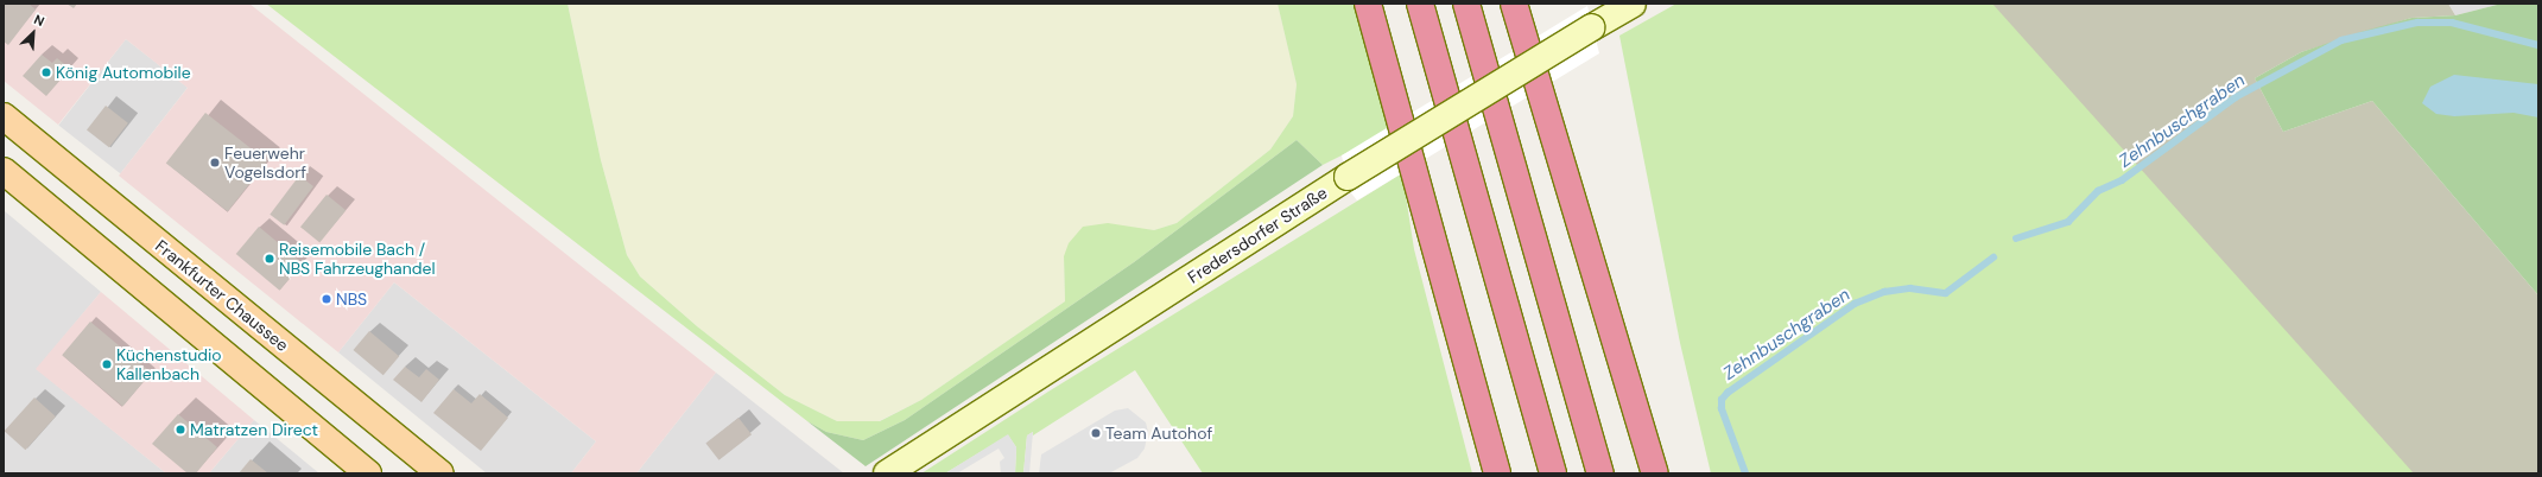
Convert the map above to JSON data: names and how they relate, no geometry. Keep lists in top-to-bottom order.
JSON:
{
  "streets": {
    "main road": ["Frankfurter Chaussee"],
    "street": ["Fredersdorfer Straße"]
  },
  "water": ["Zehnbuschgraben"],
  "places": [
    "König Automobile",
    "Feuerwehr Vogelsdorf",
    "Reisemobile Bach / NBS Fahrzeughandel",
    "NBS",
    "Küchenstudio Kallenbach",
    "Matratzen Direct",
    "Team Autohof"
  ],
  "north": "top right"
}
